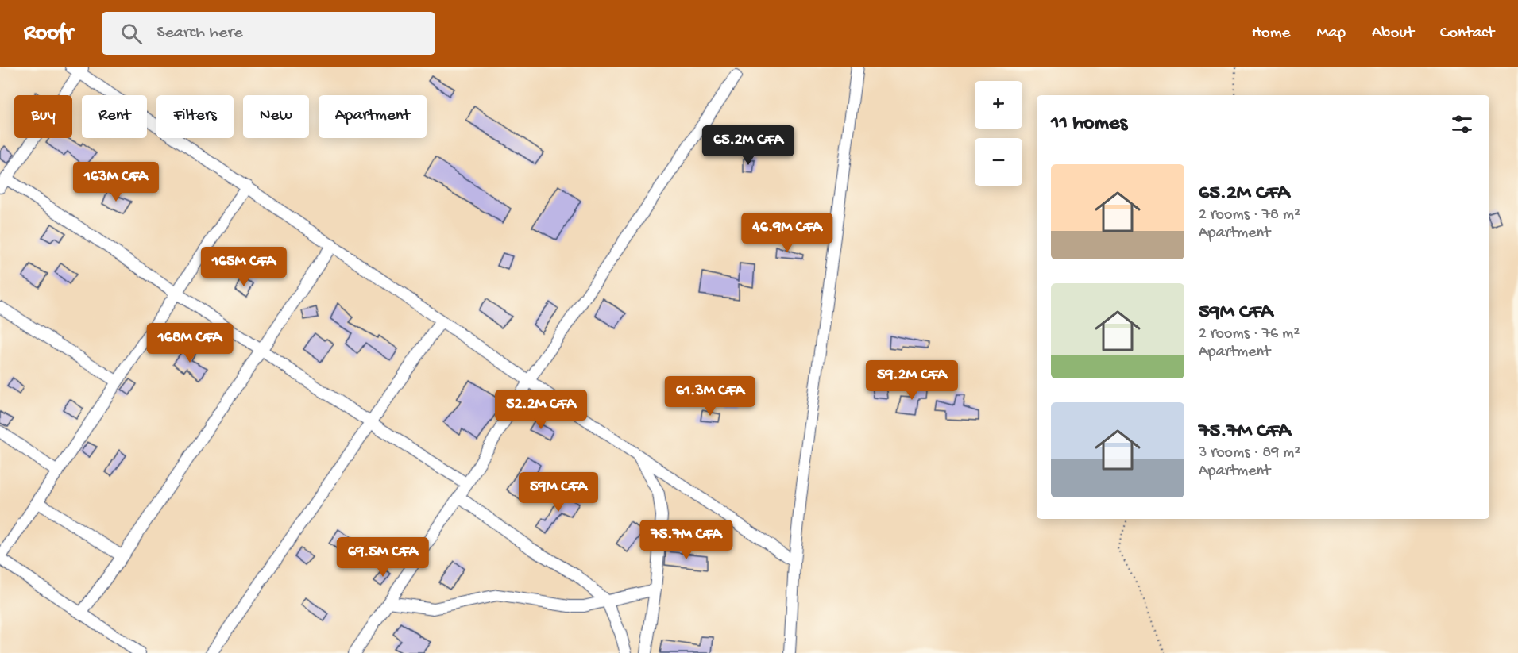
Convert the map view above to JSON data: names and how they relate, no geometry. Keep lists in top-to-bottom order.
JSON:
{
  "page": {
    "header": "Roofr",
    "search": "Search here",
    "nav": [
      "Home",
      "Map",
      "About",
      "Contact"
    ],
    "map_buttons": ["+", "−"],
    "chip": [
      "Buy",
      "Rent",
      "Filters",
      "New",
      "Apartment"
    ],
    "heading": "11 homes",
    "price": [
      "65.2M CFA",
      "163M CFA",
      "46.9M CFA",
      "165M CFA",
      "168M CFA",
      "59.2M CFA",
      "61.3M CFA",
      "52.2M CFA",
      "59M CFA",
      "75.7M CFA",
      "69.5M CFA"
    ],
    "list": [
      {
        "name": "65.2M CFA",
        "note": "2 rooms · 78 m² · Apartment"
      },
      {
        "name": "59M CFA",
        "note": "2 rooms · 76 m² · Apartment"
      },
      {
        "name": "75.7M CFA",
        "note": "3 rooms · 89 m² · Apartment"
      }
    ]
  }
}
